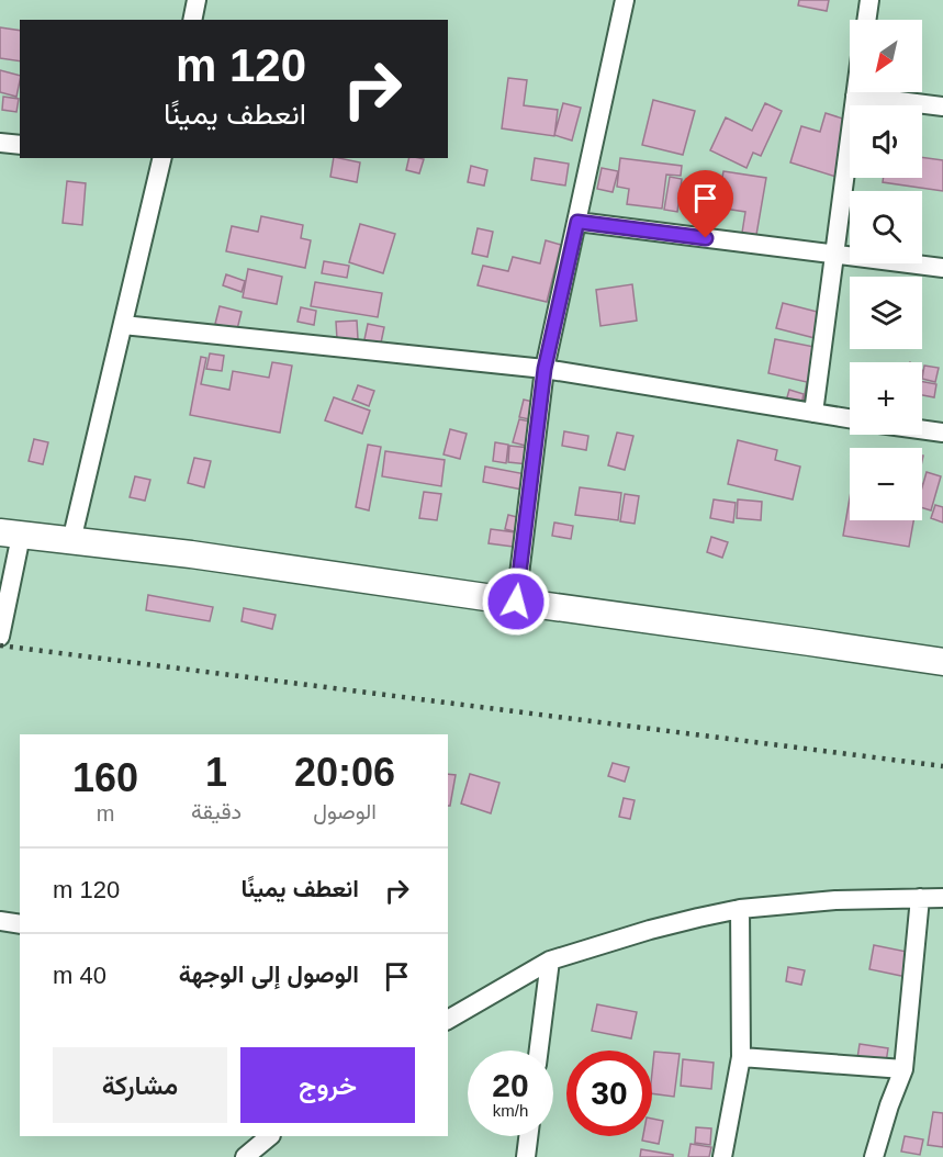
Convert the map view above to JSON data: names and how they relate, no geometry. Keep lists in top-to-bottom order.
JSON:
{
  "north": "bottom left",
  "page": {
    "map_buttons": ["+", "−"],
    "turn": ["120 m", "انعطف يمينًا"],
    "eta": [
      "20:06",
      "الوصول",
      "1",
      "دقيقة",
      "160",
      "m"
    ],
    "list": [
      {
        "name": "انعطف يمينًا",
        "value": "120 m"
      },
      {
        "name": "الوصول إلى الوجهة",
        "value": "40 m"
      }
    ],
    "buttons": ["خروج", "مشاركة"],
    "speed": "20 km/h",
    "limit": "30"
  }
}
